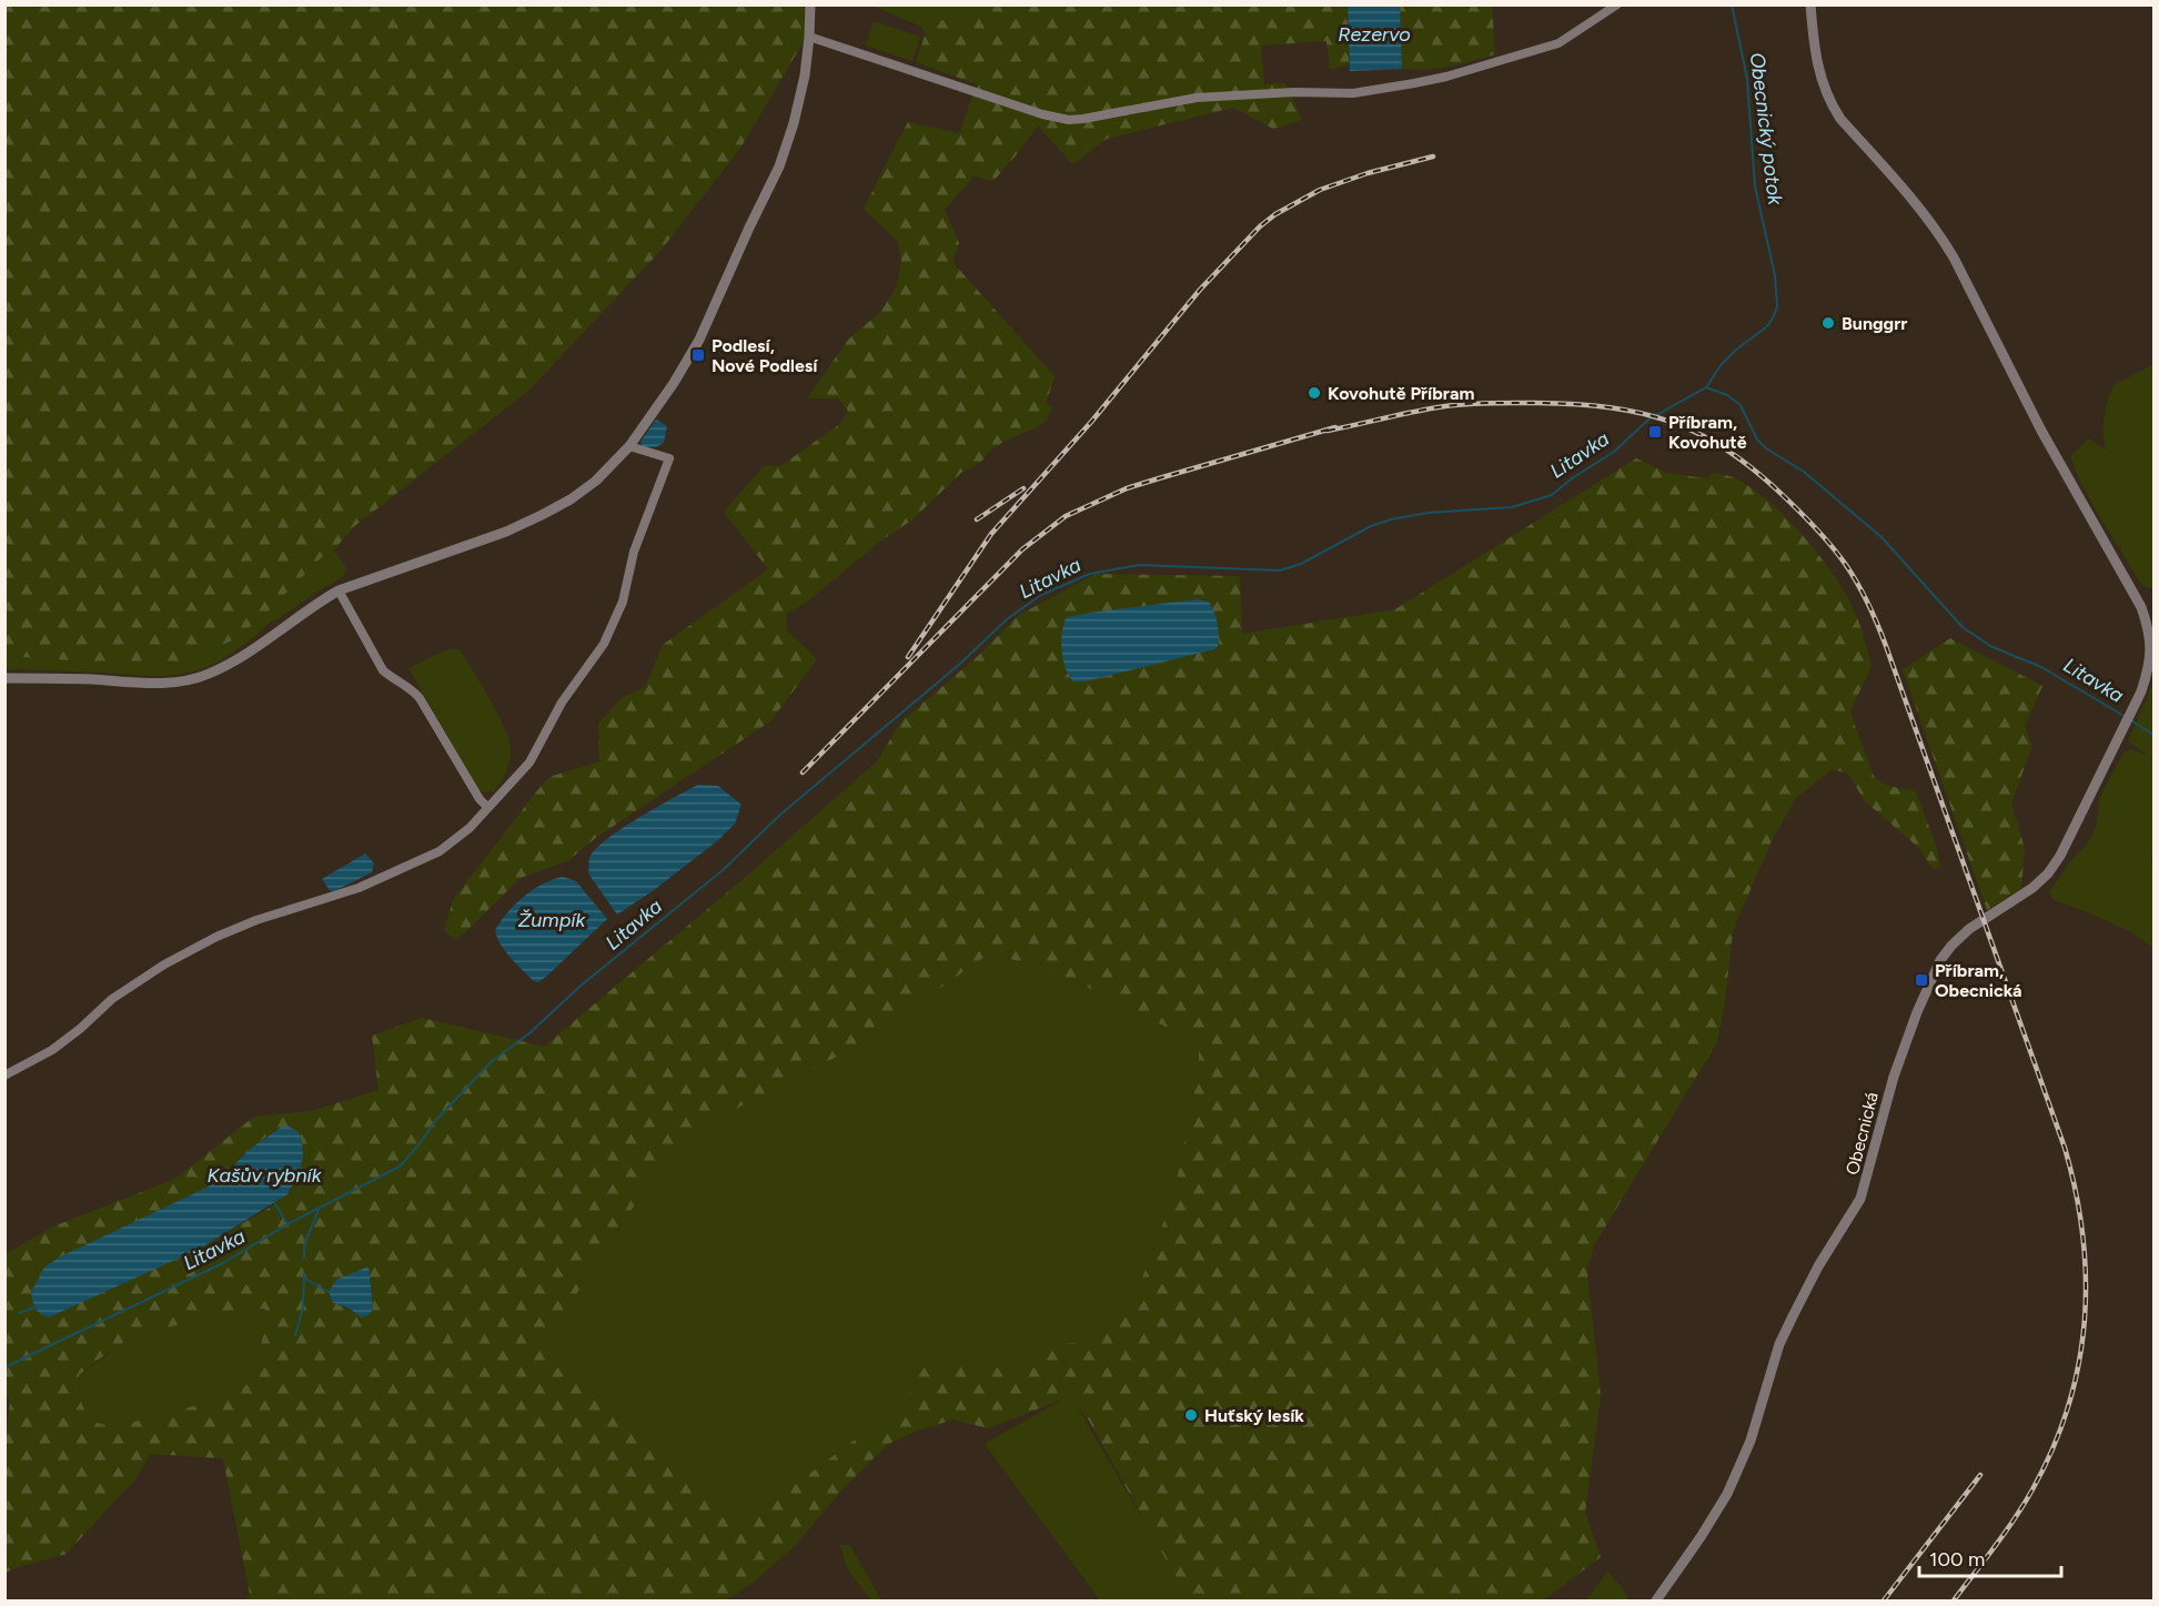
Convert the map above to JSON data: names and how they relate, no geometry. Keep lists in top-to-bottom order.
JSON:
{
  "streets": {
    "street": ["Obecnická"]
  },
  "water": [
    "Rezervo",
    "Obecnický potok",
    "Litavka",
    "Žumpík",
    "Kašův rybník"
  ],
  "places": {
    "other": ["Bunggrr", "Kovohutě Příbram", "Huťský lesík"],
    "transit": ["Podlesí, Nové Podlesí", "Příbram, Kovohutě", "Příbram, Obecnická"]
  },
  "scale_bar": "100 m"
}
